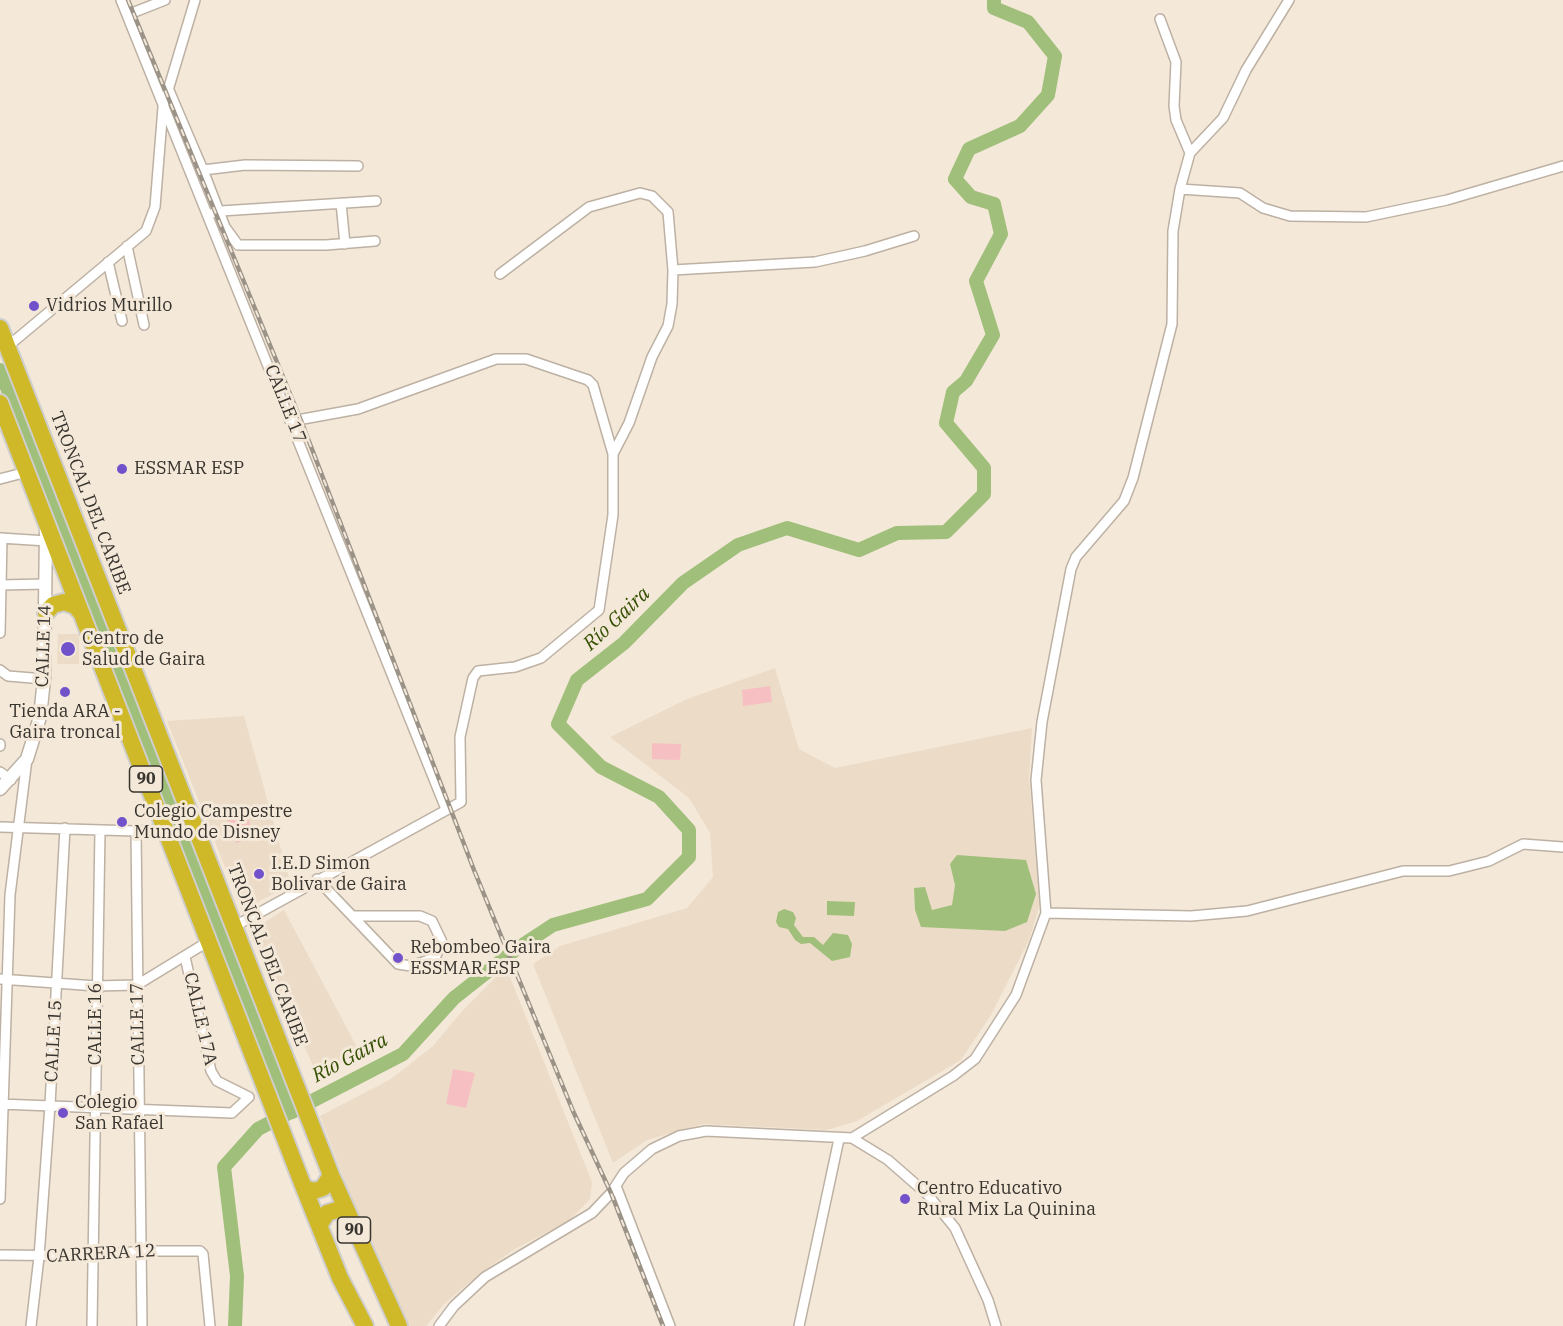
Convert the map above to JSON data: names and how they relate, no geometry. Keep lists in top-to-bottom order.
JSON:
{
  "streets": {
    "highway": ["TRONCAL DEL CARIBE", "90"],
    "main road": ["CALLE 14"],
    "street": [
      "CALLE 17",
      "CALLE 17A",
      "CALLE 16",
      "CALLE 15",
      "CARRERA 12"
    ]
  },
  "crossings": [
    ["CALLE 17", "CALLE 17A"],
    ["CALLE 17", "CARRERA 12"],
    ["CALLE 14", "90"],
    ["CALLE 16", "CARRERA 12"],
    ["CALLE 15", "CARRERA 12"]
  ],
  "water": ["Río Gaira"],
  "places": [
    "Vidrios Murillo",
    "ESSMAR ESP",
    "Centro de Salud de Gaira",
    "Tienda ARA - Gaira troncal",
    "Colegio Campestre Mundo de Disney",
    "I.E.D Simon Bolivar de Gaira",
    "Rebombeo Gaira ESSMAR ESP",
    "Colegio San Rafael",
    "Centro Educativo Rural Mix La Quinina"
  ]
}
